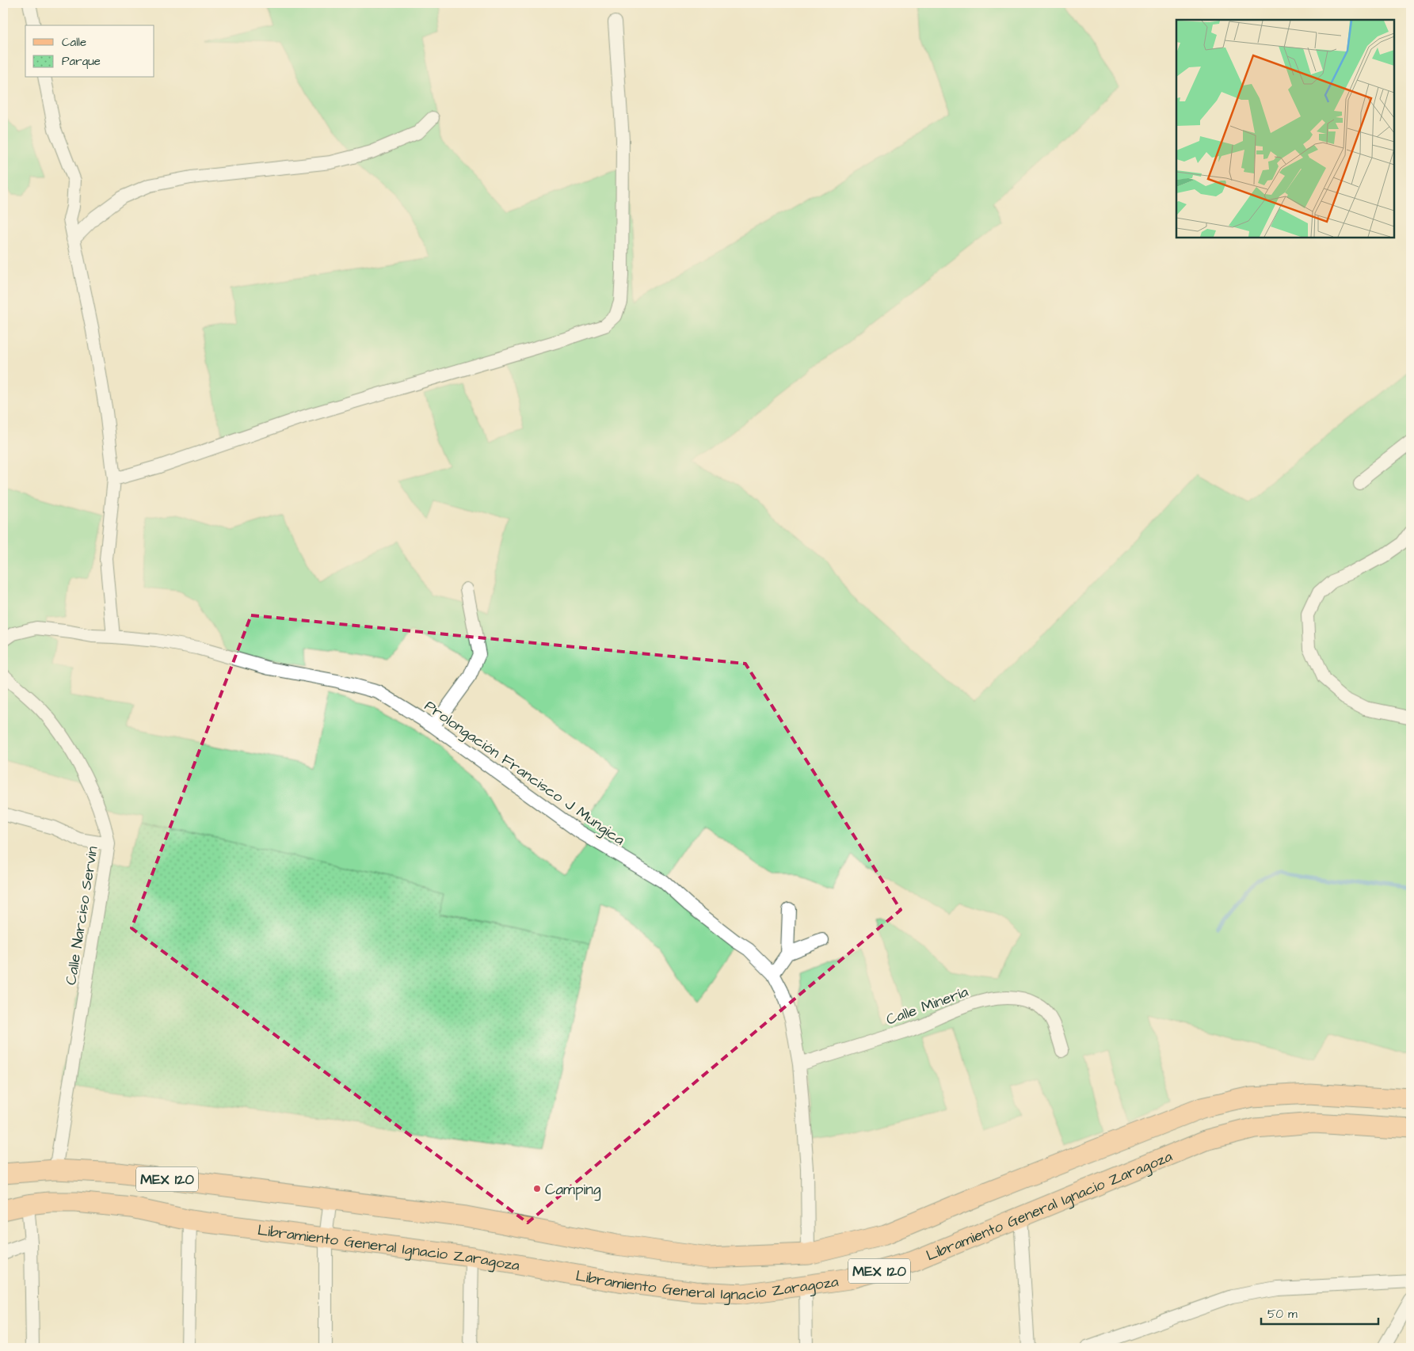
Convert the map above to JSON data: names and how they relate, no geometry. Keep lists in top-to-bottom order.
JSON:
{
  "streets": {
    "main road": ["MEX 120", "Libramiento General Ignacio Zaragoza"],
    "street": ["Prolongación Francisco J Mungica", "Calle Narciso Servin", "Calle Minería"]
  },
  "crossings": [
    ["Prolongación Francisco J Mungica", "Calle Minería"],
    ["Prolongación Francisco J Mungica", "Libramiento General Ignacio Zaragoza"],
    ["Calle Narciso Servin", "Libramiento General Ignacio Zaragoza"]
  ],
  "places": ["Camping"],
  "legend": ["Calle", "Parque"],
  "scale_bar": "50 m"
}
